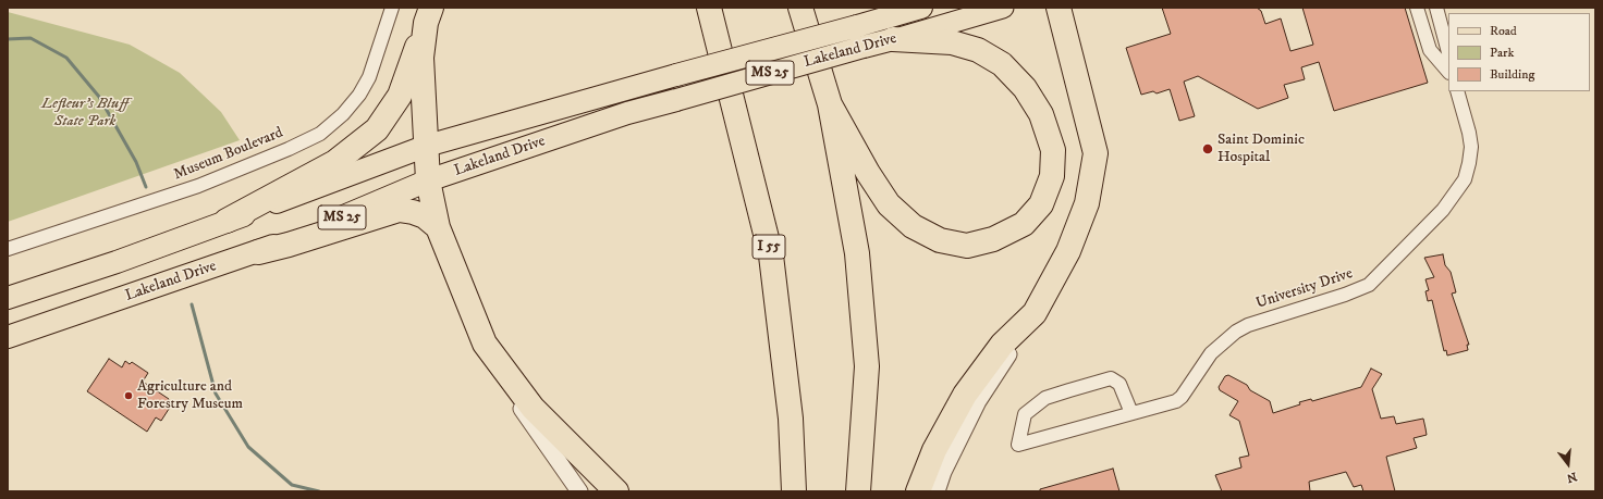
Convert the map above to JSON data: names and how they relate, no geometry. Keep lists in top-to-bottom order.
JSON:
{
  "streets": {
    "highway": ["Lakeland Drive", "MS 25", "I 55"],
    "street": ["Museum Boulevard", "University Drive"]
  },
  "parks": ["Lefleur's Bluff State Park"],
  "places": ["Saint Dominic Hospital", "Agriculture and Forestry Museum"],
  "legend": ["Road", "Park", "Building"],
  "north": "bottom"
}
